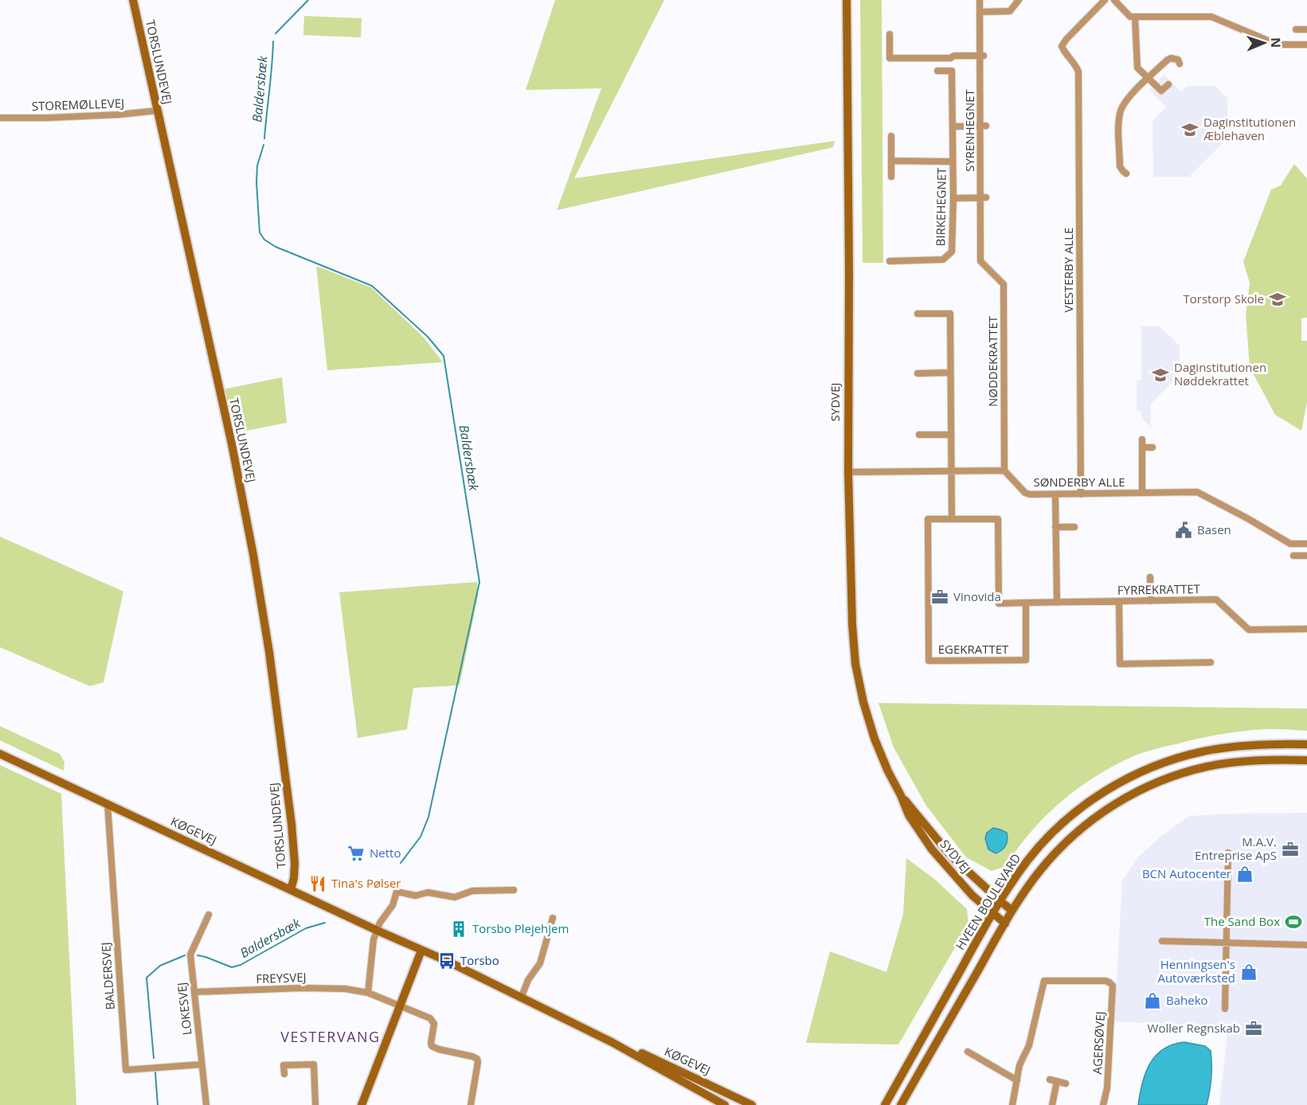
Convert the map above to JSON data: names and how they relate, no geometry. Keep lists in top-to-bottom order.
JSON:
{
  "streets": {
    "street": [
      "TORSLUNDEVEJ",
      "STOREMØLLEVEJ",
      "SYRENHEGNET",
      "BIRKEHEGNET",
      "VESTERBY ALLE",
      "NØDDEKRATTET",
      "SYDVEJ",
      "SØNDERBY ALLE",
      "FYRREKRATTET",
      "EGEKRATTET",
      "KØGEVEJ",
      "HVEEN BOULEVARD",
      "BALDERSVEJ",
      "FREYSVEJ",
      "LOKESVEJ",
      "AGERSØVEJ"
    ]
  },
  "crossings": [
    ["TORSLUNDEVEJ", "STOREMØLLEVEJ"],
    ["TORSLUNDEVEJ", "KØGEVEJ"],
    ["SYRENHEGNET", "NØDDEKRATTET"],
    ["VESTERBY ALLE", "SØNDERBY ALLE"],
    ["NØDDEKRATTET", "SØNDERBY ALLE"],
    ["SYDVEJ", "HVEEN BOULEVARD"],
    ["FYRREKRATTET", "EGEKRATTET"],
    ["KØGEVEJ", "BALDERSVEJ"],
    ["BALDERSVEJ", "LOKESVEJ"],
    ["FREYSVEJ", "LOKESVEJ"]
  ],
  "districts": ["VESTERVANG"],
  "water": ["Baldersbæk"],
  "places": {
    "school or university": ["Daginstitutionen Æblehaven", "Torstorp Skole", "Daginstitutionen Nøddekrattet"],
    "public building": ["Basen"],
    "office": ["Vinovida", "M.A.V. Entreprise ApS", "Woller Regnskab"],
    "supermarket": ["Netto"],
    "shop": ["BCN Autocenter", "Henningsen's Autoværksted", "Baheko"],
    "restaurant": ["Tina's Pølser"],
    "sports": ["The Sand Box"],
    "building": ["Torsbo Plejehjem"],
    "bus stop": ["Torsbo"]
  },
  "north": "right"
}
